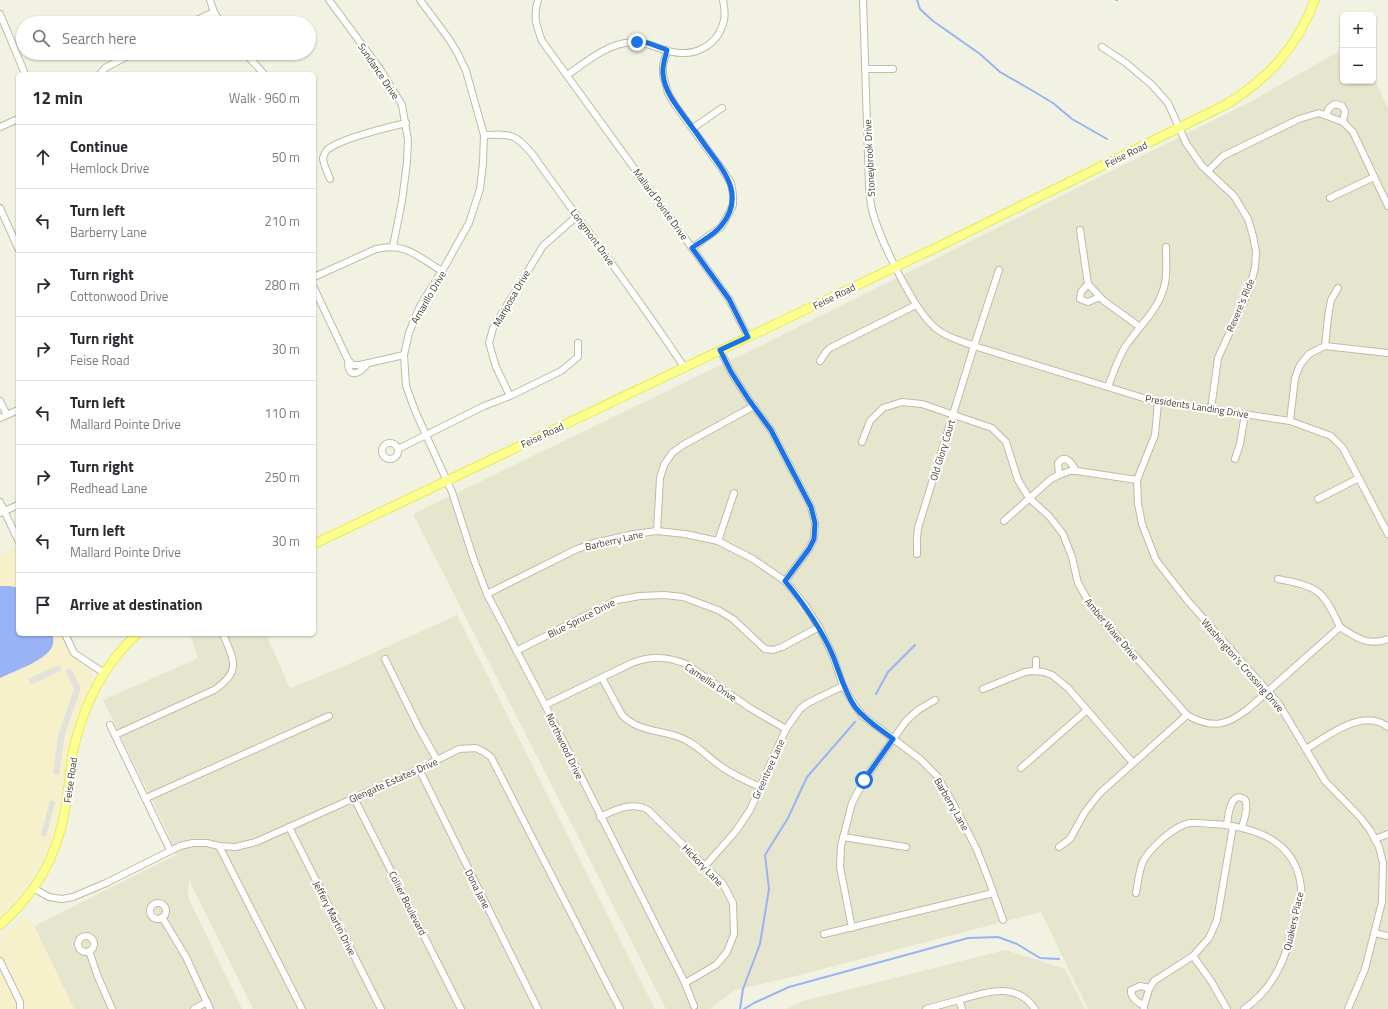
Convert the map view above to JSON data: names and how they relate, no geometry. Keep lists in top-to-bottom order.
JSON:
{
  "streets": {
    "main road": ["Feise Road"],
    "street": [
      "Sundance Drive",
      "Stoneybrook Drive",
      "Mallard Pointe Drive",
      "Longmont Drive",
      "Amarillo Drive",
      "Mariposa Drive",
      "Revere's Ride",
      "Presidents Landing Drive",
      "Old Glory Court",
      "Barberry Lane",
      "Blue Spruce Drive",
      "Amber Wave Drive",
      "Washington's Crossing Drive",
      "Camellia Drive",
      "Northwood Drive",
      "Greentree Lane",
      "Glengate Estates Drive",
      "Hickory Lane",
      "Dona Jane",
      "Collier Boulevard",
      "Jeffery Martin Drive",
      "Quakers Place"
    ]
  },
  "crossings": [
    ["Feise Road", "Stoneybrook Drive"],
    ["Feise Road", "Mallard Pointe Drive"],
    ["Feise Road", "Longmont Drive"],
    ["Feise Road", "Amarillo Drive"],
    ["Feise Road", "Revere's Ride"],
    ["Feise Road", "Presidents Landing Drive"],
    ["Feise Road", "Northwood Drive"],
    ["Feise Road", "Glengate Estates Drive"],
    ["Stoneybrook Drive", "Presidents Landing Drive"],
    ["Longmont Drive", "Amarillo Drive"],
    ["Longmont Drive", "Mariposa Drive"],
    ["Amarillo Drive", "Northwood Drive"],
    ["Revere's Ride", "Presidents Landing Drive"],
    ["Presidents Landing Drive", "Old Glory Court"],
    ["Presidents Landing Drive", "Washington's Crossing Drive"],
    ["Old Glory Court", "Amber Wave Drive"],
    ["Barberry Lane", "Blue Spruce Drive"],
    ["Barberry Lane", "Northwood Drive"],
    ["Barberry Lane", "Greentree Lane"],
    ["Blue Spruce Drive", "Northwood Drive"],
    ["Amber Wave Drive", "Washington's Crossing Drive"],
    ["Camellia Drive", "Northwood Drive"],
    ["Camellia Drive", "Greentree Lane"],
    ["Northwood Drive", "Hickory Lane"],
    ["Greentree Lane", "Hickory Lane"],
    ["Glengate Estates Drive", "Dona Jane"],
    ["Glengate Estates Drive", "Collier Boulevard"],
    ["Glengate Estates Drive", "Jeffery Martin Drive"]
  ],
  "page": {
    "map_buttons": ["+", "−"],
    "search": "Search here",
    "heading": ["12 min", "Walk · 960 m"],
    "list": [
      ["Continue", "Hemlock Drive", "50 m"],
      ["Turn left", "Barberry Lane", "210 m"],
      ["Turn right", "Cottonwood Drive", "280 m"],
      ["Turn right", "Feise Road", "30 m"],
      ["Turn left", "Mallard Pointe Drive", "110 m"],
      ["Turn right", "Redhead Lane", "250 m"],
      ["Turn left", "Mallard Pointe Drive", "30 m"],
      "Arrive at destination"
    ]
  }
}
